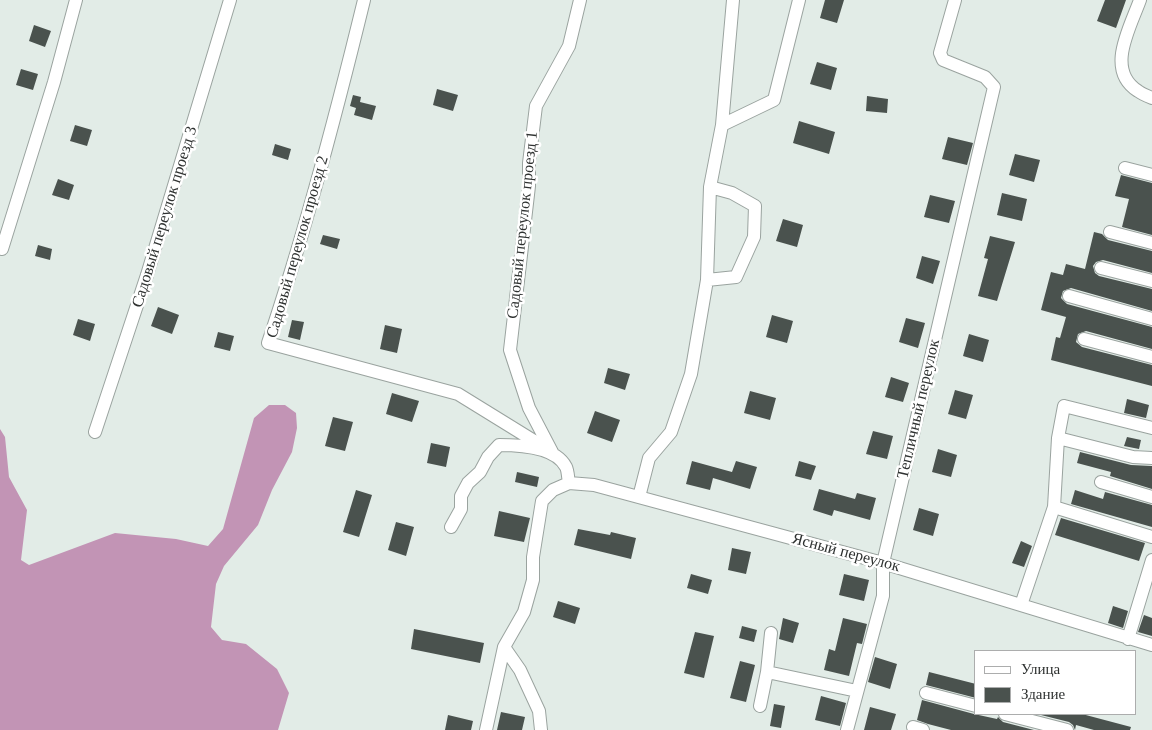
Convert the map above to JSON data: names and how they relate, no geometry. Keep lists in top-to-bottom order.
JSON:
{
  "streets": {
    "street": [
      "Садовый переулок проезд 3",
      "Садовый переулок проезд 1",
      "Садовый переулок проезд 2",
      "Тепличный переулок",
      "Ясный переулок"
    ]
  },
  "crossings": [
    ["Садовый переулок проезд 1", "Садовый переулок проезд 2"],
    ["Тепличный переулок", "Ясный переулок"]
  ],
  "legend": ["Улица", "Здание"]
}
